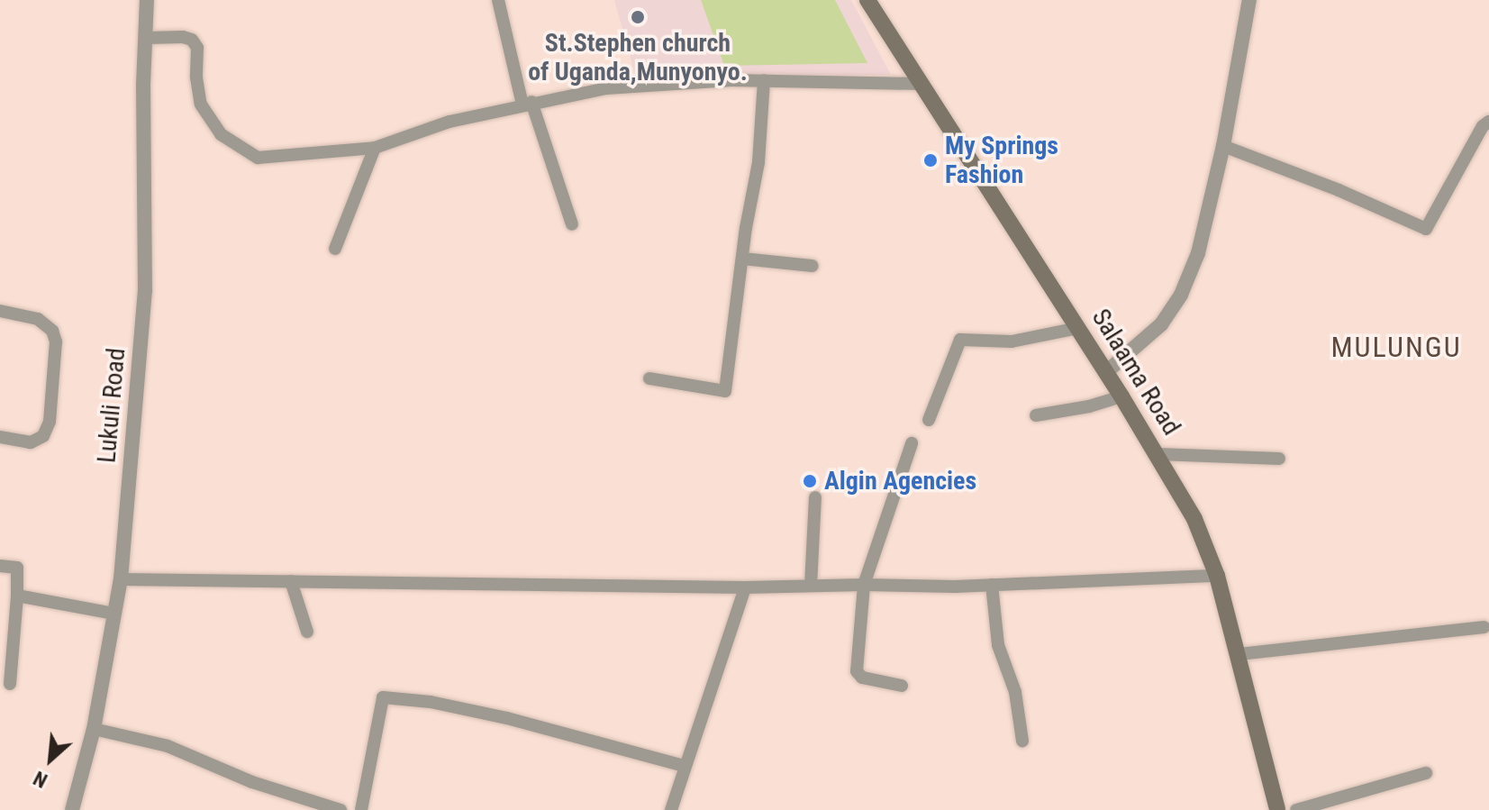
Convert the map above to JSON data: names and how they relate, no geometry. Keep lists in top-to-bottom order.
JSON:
{
  "streets": {
    "main road": ["Salaama Road"],
    "street": ["Lukuli Road"]
  },
  "districts": ["MULUNGU"],
  "places": ["St.Stephen church of Uganda,Munyonyo.", "My Springs Fashion", "Algin Agencies"],
  "north": "bottom left"
}
